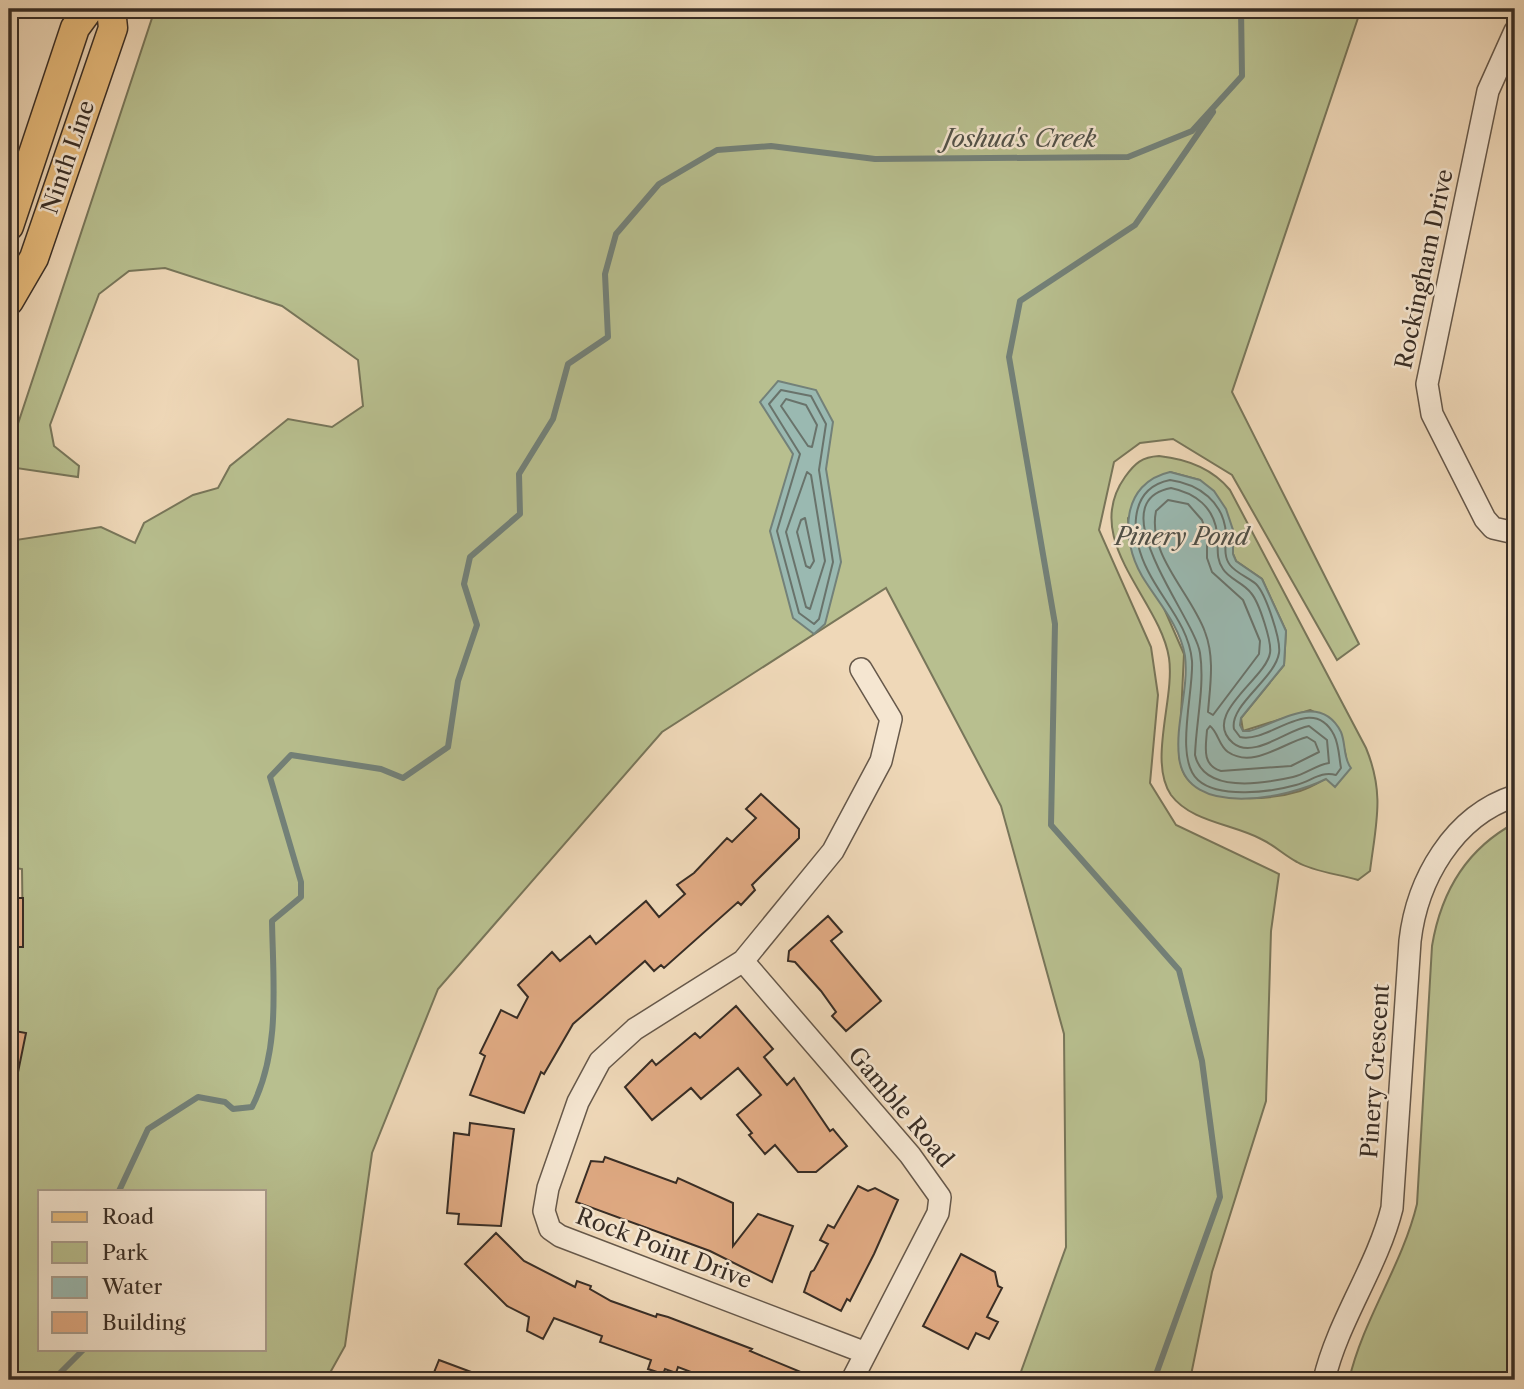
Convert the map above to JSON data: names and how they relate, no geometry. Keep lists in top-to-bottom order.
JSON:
{
  "streets": {
    "main road": ["Ninth Line"],
    "street": [
      "Rockingham Drive",
      "Pinery Crescent",
      "Gamble Road",
      "Rock Point Drive"
    ]
  },
  "crossings": [
    ["Gamble Road", "Rock Point Drive"]
  ],
  "water": ["Joshua's Creek", "Pinery Pond"],
  "legend": [
    "Road",
    "Park",
    "Water",
    "Building"
  ]
}
